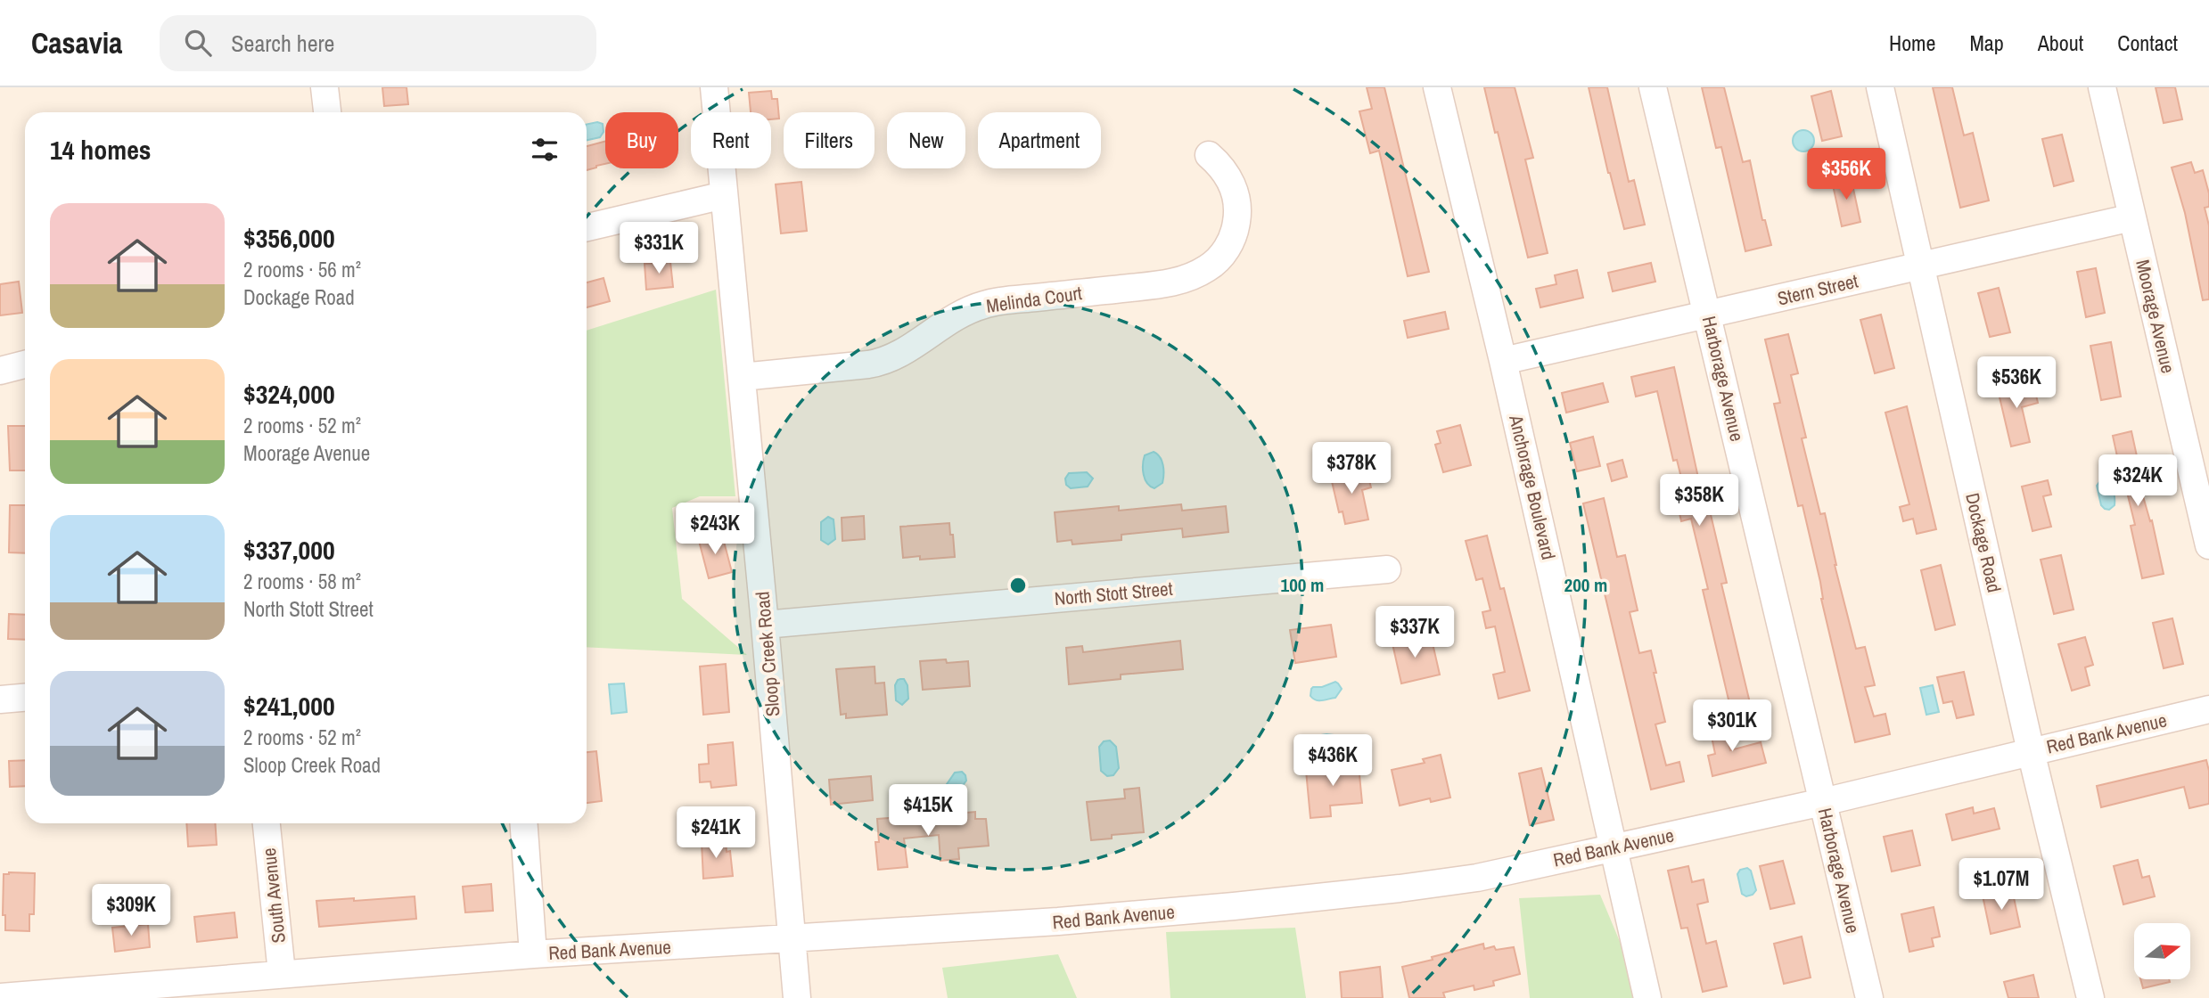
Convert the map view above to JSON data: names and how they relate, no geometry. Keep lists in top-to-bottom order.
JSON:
{
  "streets": {
    "street": [
      "Stern Street",
      "Melinda Court",
      "Moorage Avenue",
      "Harborage Avenue",
      "Anchorage Boulevard",
      "Dockage Road",
      "North Stott Street",
      "Sloop Creek Road",
      "Red Bank Avenue",
      "South Avenue"
    ]
  },
  "crossings": [
    ["Stern Street", "Moorage Avenue"],
    ["Stern Street", "Harborage Avenue"],
    ["Stern Street", "Anchorage Boulevard"],
    ["Stern Street", "Dockage Road"],
    ["Melinda Court", "Sloop Creek Road"],
    ["Harborage Avenue", "Red Bank Avenue"],
    ["Anchorage Boulevard", "Red Bank Avenue"],
    ["Dockage Road", "Red Bank Avenue"],
    ["North Stott Street", "Sloop Creek Road"],
    ["Sloop Creek Road", "Red Bank Avenue"],
    ["Red Bank Avenue", "South Avenue"]
  ],
  "north": "right",
  "page": {
    "header": "Casavia",
    "search": "Search here",
    "nav": [
      "Home",
      "Map",
      "About",
      "Contact"
    ],
    "chip": [
      "Buy",
      "Rent",
      "Filters",
      "New",
      "Apartment"
    ],
    "heading": "14 homes",
    "price": [
      "$356K",
      "$331K",
      "$536K",
      "$378K",
      "$324K",
      "$358K",
      "$243K",
      "$337K",
      "$301K",
      "$436K",
      "$415K",
      "$241K",
      "$1.07M",
      "$309K"
    ],
    "list": [
      {
        "name": "$356,000",
        "note": "2 rooms · 56 m² · Dockage Road"
      },
      {
        "name": "$324,000",
        "note": "2 rooms · 52 m² · Moorage Avenue"
      },
      {
        "name": "$337,000",
        "note": "2 rooms · 58 m² · North Stott Street"
      },
      {
        "name": "$241,000",
        "note": "2 rooms · 52 m² · Sloop Creek Road"
      }
    ]
  },
  "rings": ["100 m", "200 m"]
}
